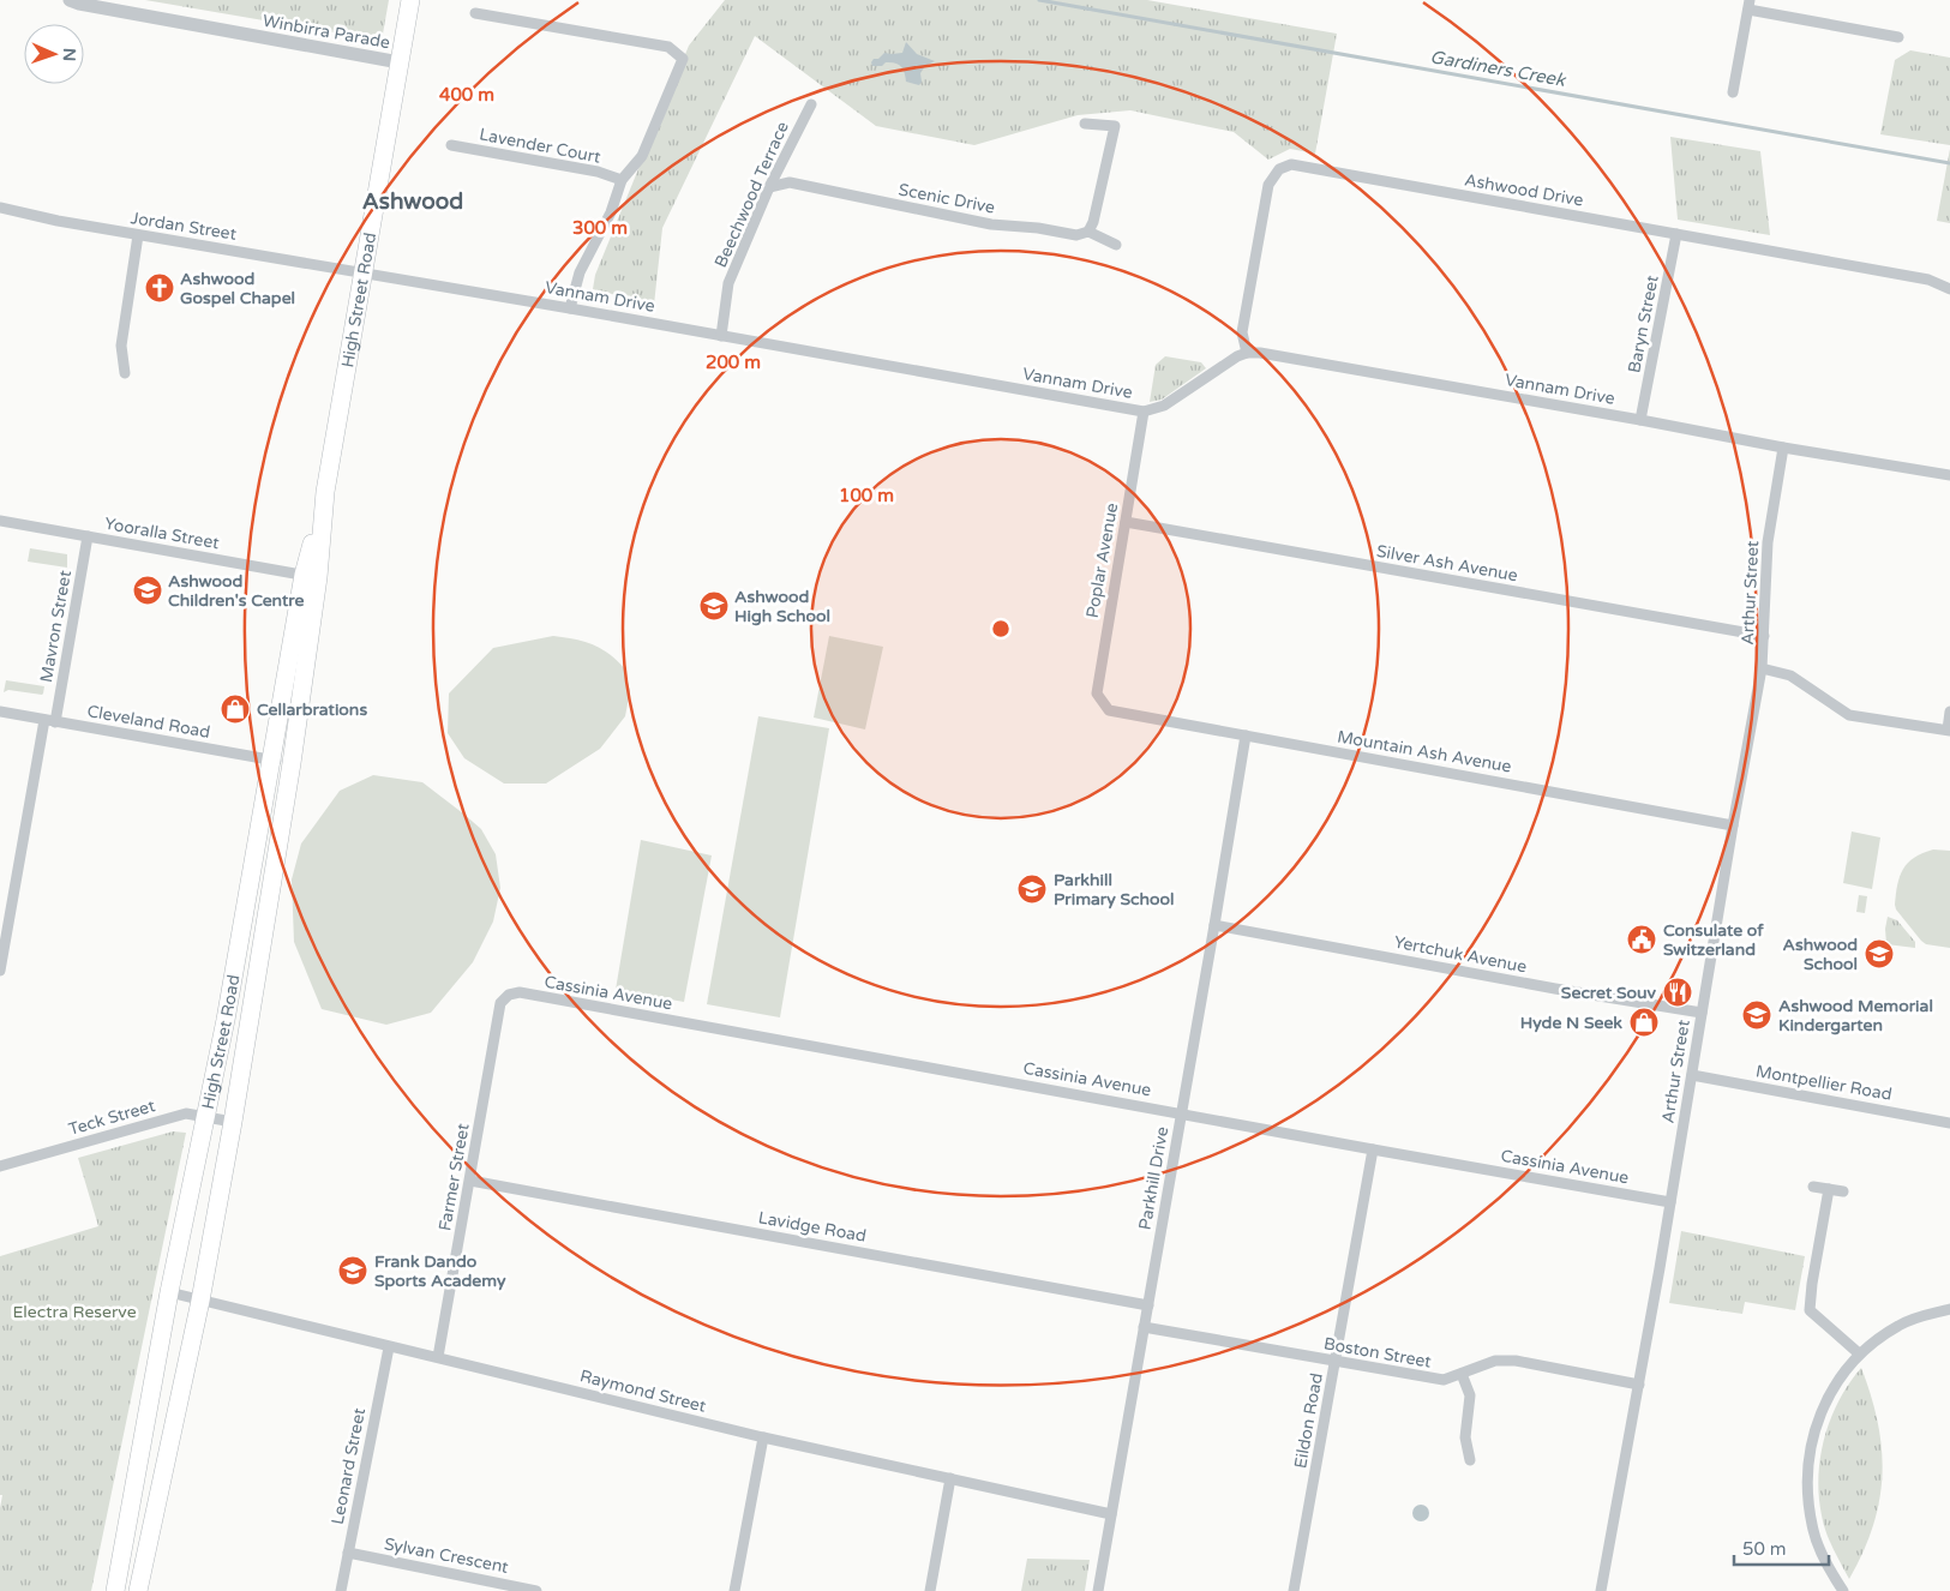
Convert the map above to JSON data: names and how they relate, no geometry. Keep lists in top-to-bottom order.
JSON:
{
  "streets": {
    "main road": ["High Street Road"],
    "street": [
      "Winbirra Parade",
      "Lavender Court",
      "Ashwood Drive",
      "Beechwood Terrace",
      "Scenic Drive",
      "Jordan Street",
      "Vannam Drive",
      "Baryn Street",
      "Yooralla Street",
      "Poplar Avenue",
      "Silver Ash Avenue",
      "Arthur Street",
      "Mavron Street",
      "Cleveland Road",
      "Mountain Ash Avenue",
      "Yertchuk Avenue",
      "Cassinia Avenue",
      "Montpellier Road",
      "Teck Street",
      "Farmer Street",
      "Parkhill Drive",
      "Lavidge Road",
      "Boston Street",
      "Raymond Street",
      "Eildon Road",
      "Leonard Street",
      "Sylvan Crescent"
    ]
  },
  "crossings": [
    ["Winbirra Parade", "High Street Road"],
    ["Ashwood Drive", "Vannam Drive"],
    ["Ashwood Drive", "Baryn Street"],
    ["Beechwood Terrace", "Scenic Drive"],
    ["Beechwood Terrace", "Vannam Drive"],
    ["Jordan Street", "Vannam Drive"],
    ["Jordan Street", "High Street Road"],
    ["Vannam Drive", "High Street Road"],
    ["Vannam Drive", "Baryn Street"],
    ["Vannam Drive", "Poplar Avenue"],
    ["Vannam Drive", "Arthur Street"],
    ["High Street Road", "Yooralla Street"],
    ["High Street Road", "Cleveland Road"],
    ["High Street Road", "Teck Street"],
    ["High Street Road", "Raymond Street"],
    ["Yooralla Street", "Mavron Street"],
    ["Poplar Avenue", "Silver Ash Avenue"],
    ["Poplar Avenue", "Mountain Ash Avenue"],
    ["Silver Ash Avenue", "Arthur Street"],
    ["Arthur Street", "Mountain Ash Avenue"],
    ["Arthur Street", "Yertchuk Avenue"],
    ["Arthur Street", "Cassinia Avenue"],
    ["Arthur Street", "Montpellier Road"],
    ["Arthur Street", "Boston Street"],
    ["Mavron Street", "Cleveland Road"],
    ["Mountain Ash Avenue", "Parkhill Drive"],
    ["Yertchuk Avenue", "Parkhill Drive"],
    ["Cassinia Avenue", "Farmer Street"],
    ["Cassinia Avenue", "Parkhill Drive"],
    ["Cassinia Avenue", "Eildon Road"],
    ["Farmer Street", "Lavidge Road"],
    ["Farmer Street", "Raymond Street"],
    ["Parkhill Drive", "Lavidge Road"],
    ["Parkhill Drive", "Boston Street"],
    ["Parkhill Drive", "Raymond Street"],
    ["Boston Street", "Eildon Road"],
    ["Raymond Street", "Leonard Street"],
    ["Leonard Street", "Sylvan Crescent"]
  ],
  "districts": ["Ashwood"],
  "water": ["Gardiners Creek"],
  "parks": ["Electra Reserve"],
  "places": {
    "church": ["Ashwood Gospel Chapel"],
    "school or university": [
      "Ashwood Children's Centre",
      "Ashwood High School",
      "Parkhill Primary School",
      "Ashwood School",
      "Ashwood Memorial Kindergarten",
      "Frank Dando Sports Academy"
    ],
    "shop": ["Cellarbrations", "Hyde N Seek"],
    "public building": ["Consulate of Switzerland"],
    "restaurant": ["Secret Souv"]
  },
  "scale_bar": "50 m",
  "north": "right",
  "rings": [
    "400 m",
    "300 m",
    "200 m",
    "100 m"
  ]
}
